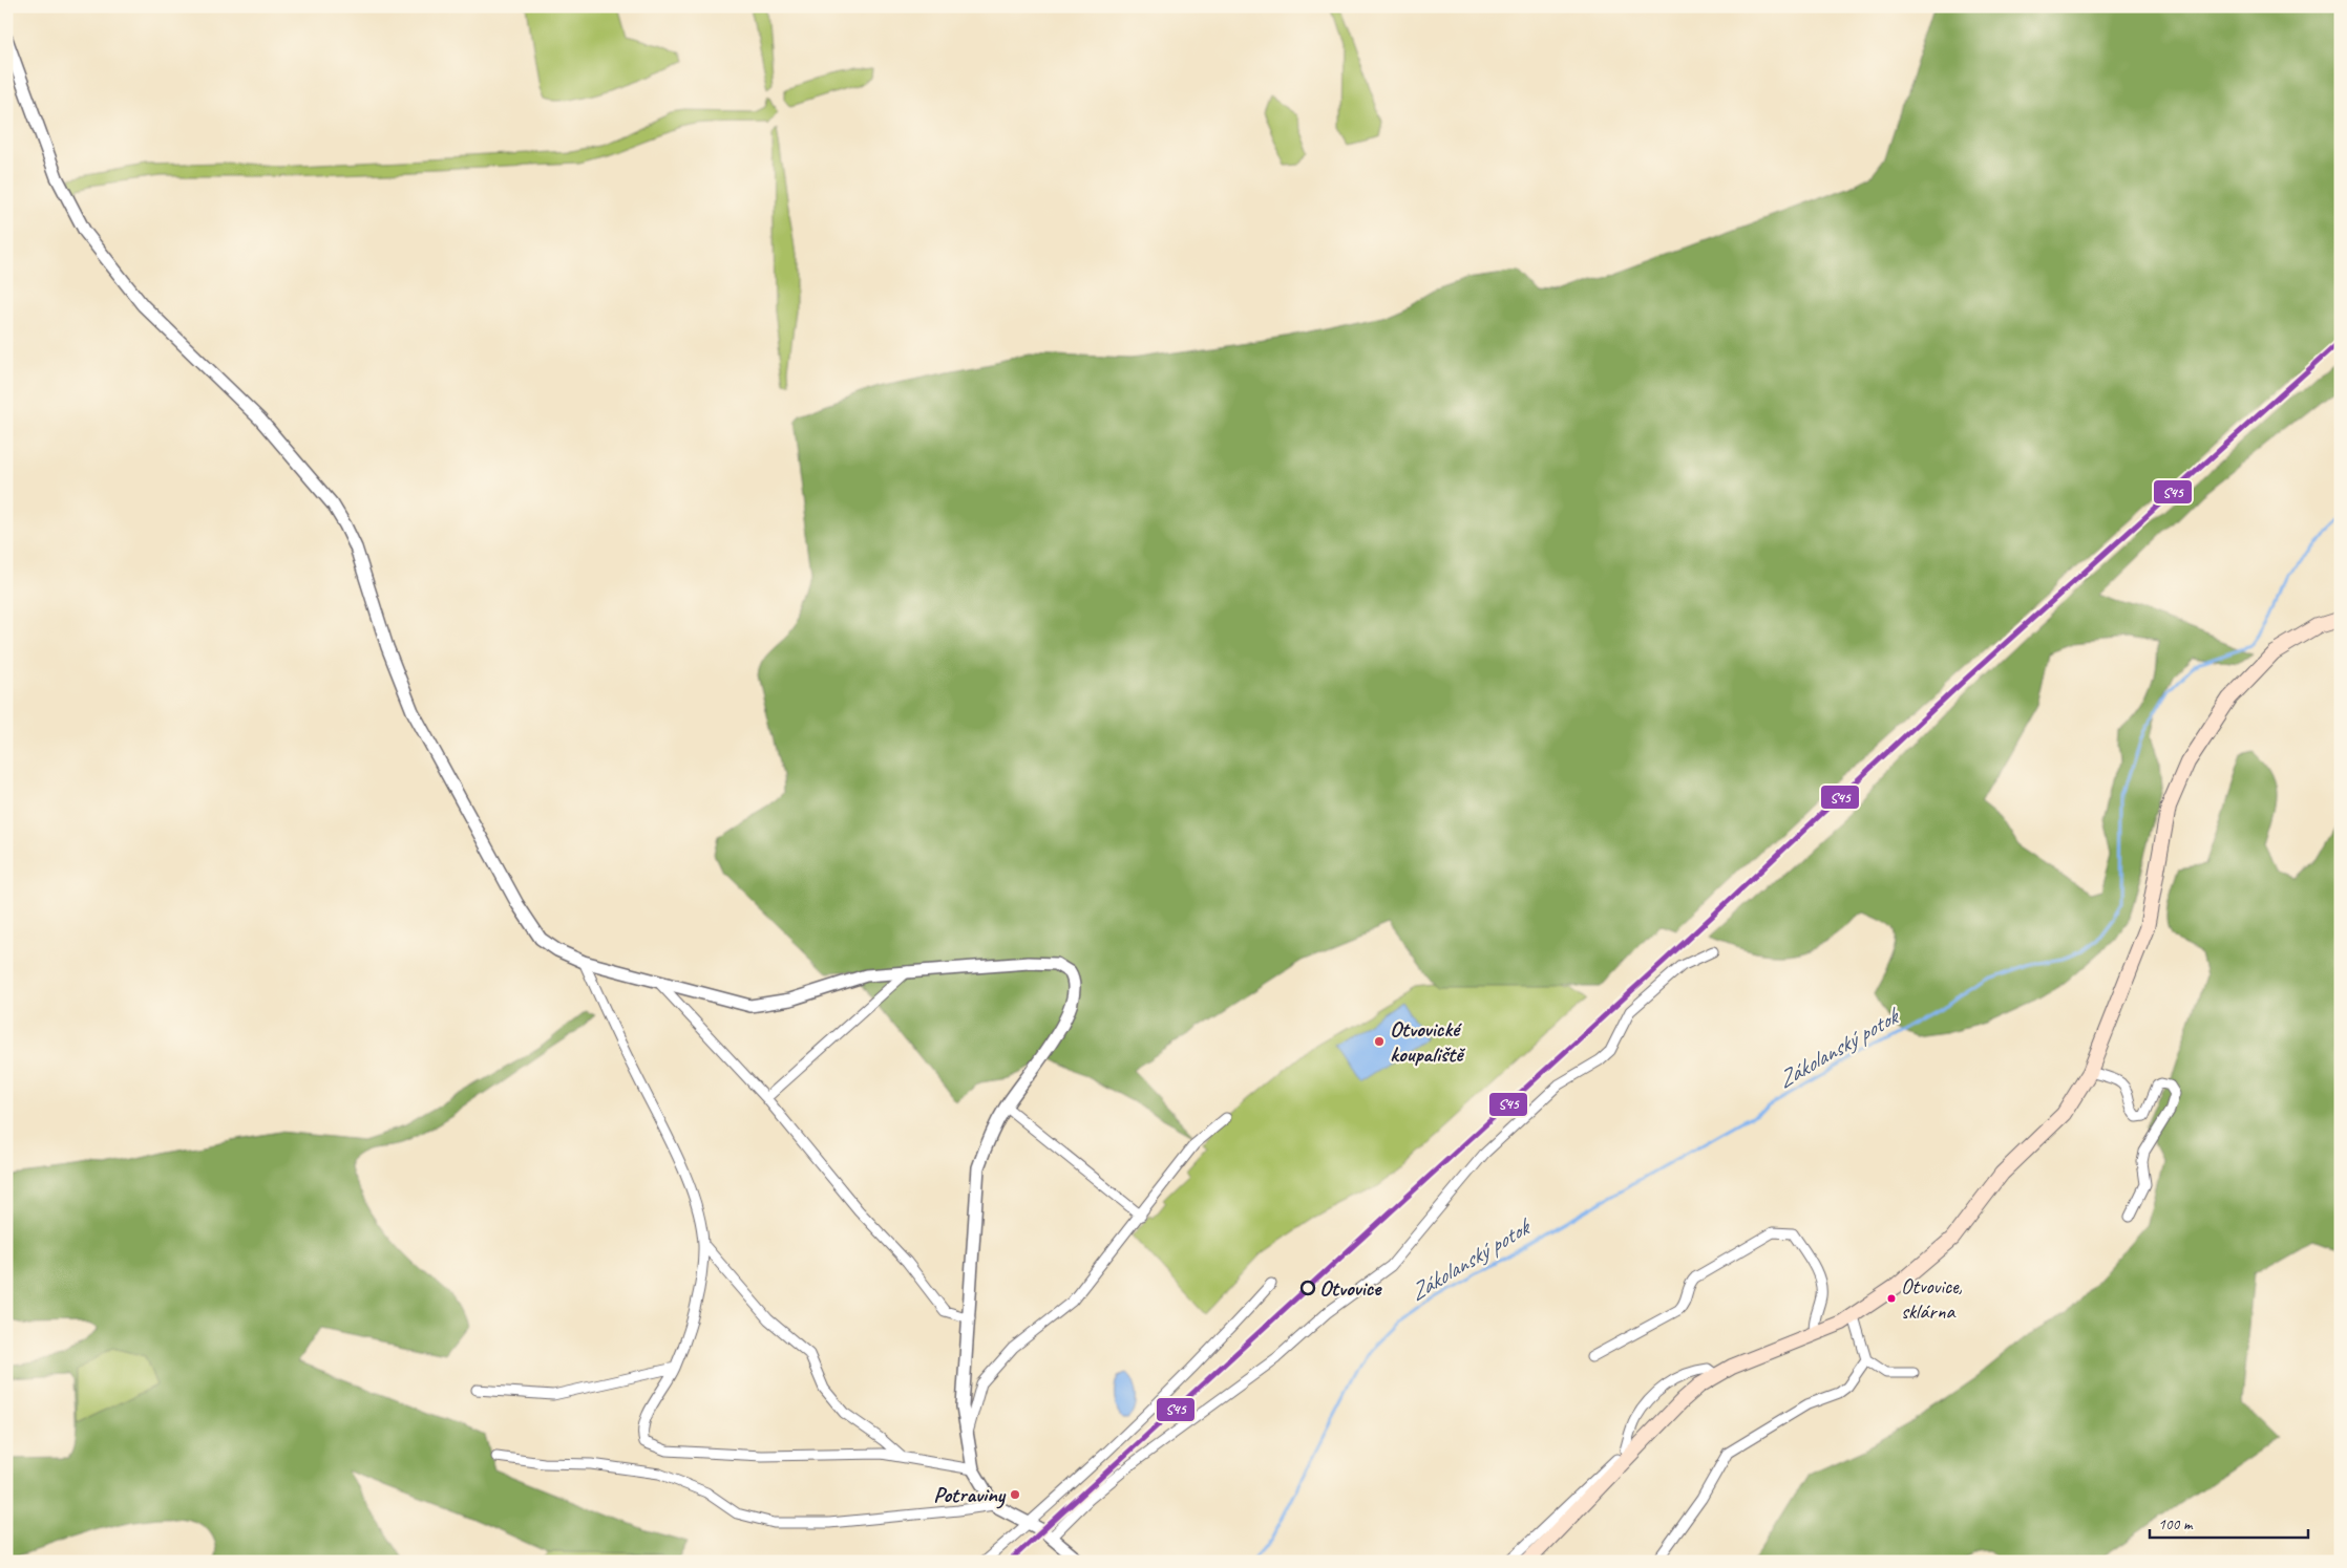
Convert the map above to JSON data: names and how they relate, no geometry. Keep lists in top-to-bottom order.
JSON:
{
  "water": ["Zákolanský potok"],
  "places": [
    "Otvovické koupaliště",
    "Otvovice",
    "Otvovice, sklárna",
    "Potraviny"
  ],
  "lines": ["transit line S45"],
  "scale_bar": "100 m"
}
